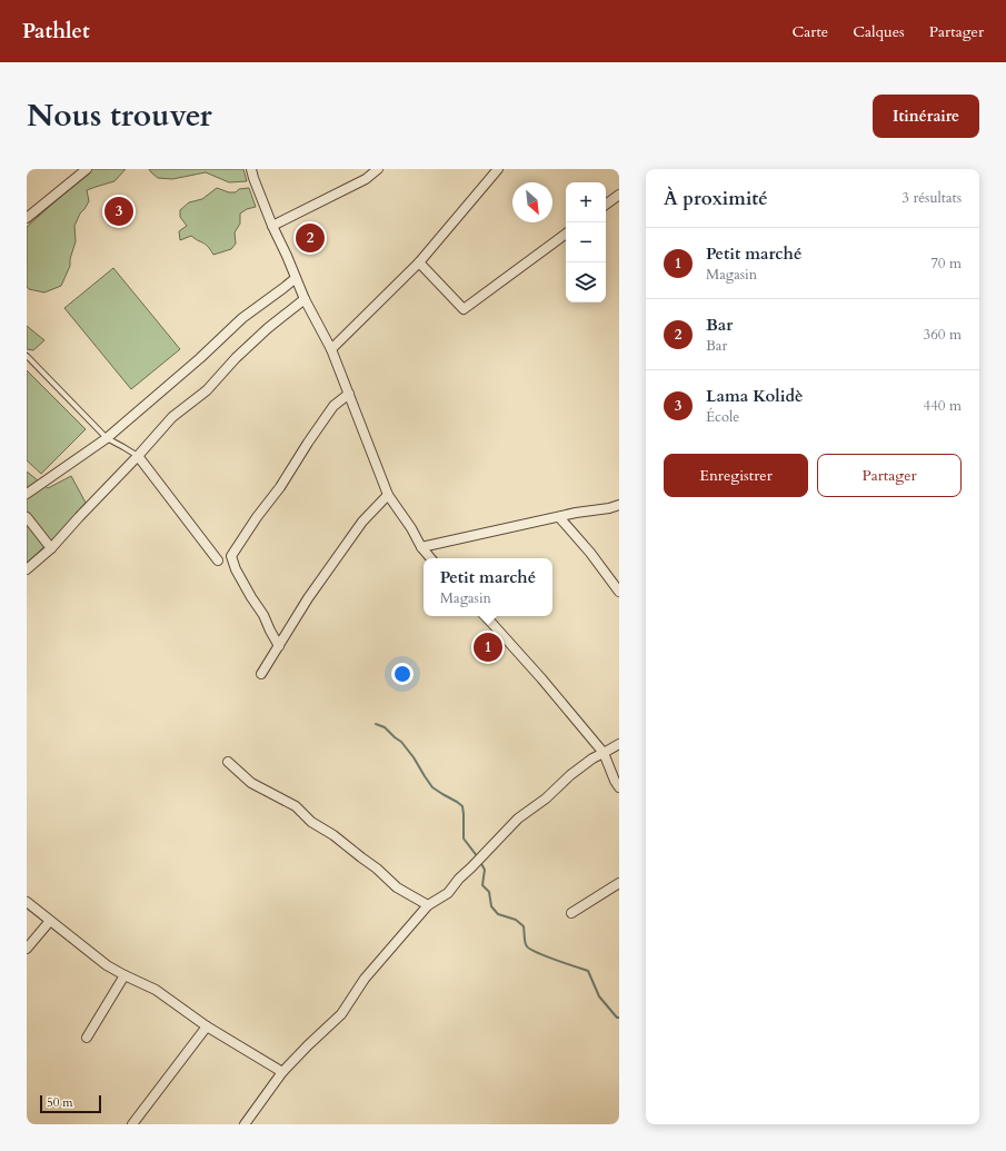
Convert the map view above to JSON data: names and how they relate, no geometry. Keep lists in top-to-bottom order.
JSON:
{
  "scale_bar": "50 m",
  "north": "bottom right",
  "page": {
    "header": "Pathlet",
    "nav": ["Carte", "Calques", "Partager"],
    "title": "Nous trouver",
    "buttons": [
      "Itinéraire",
      ["Enregistrer", "Partager"]
    ],
    "heading": ["À proximité", "3 résultats"],
    "map_buttons": ["+", "−"],
    "pins": ["3", "2", "1"],
    "list": [
      {
        "mark": "1",
        "name": "Petit marché",
        "note": "Magasin",
        "value": "70 m"
      },
      {
        "mark": "2",
        "name": "Bar",
        "note": "Bar",
        "value": "360 m"
      },
      {
        "mark": "3",
        "name": "Lama Kolidè",
        "note": "École",
        "value": "440 m"
      }
    ],
    "popup": ["Petit marché", "Magasin"],
    "scale": "50 m"
  }
}
